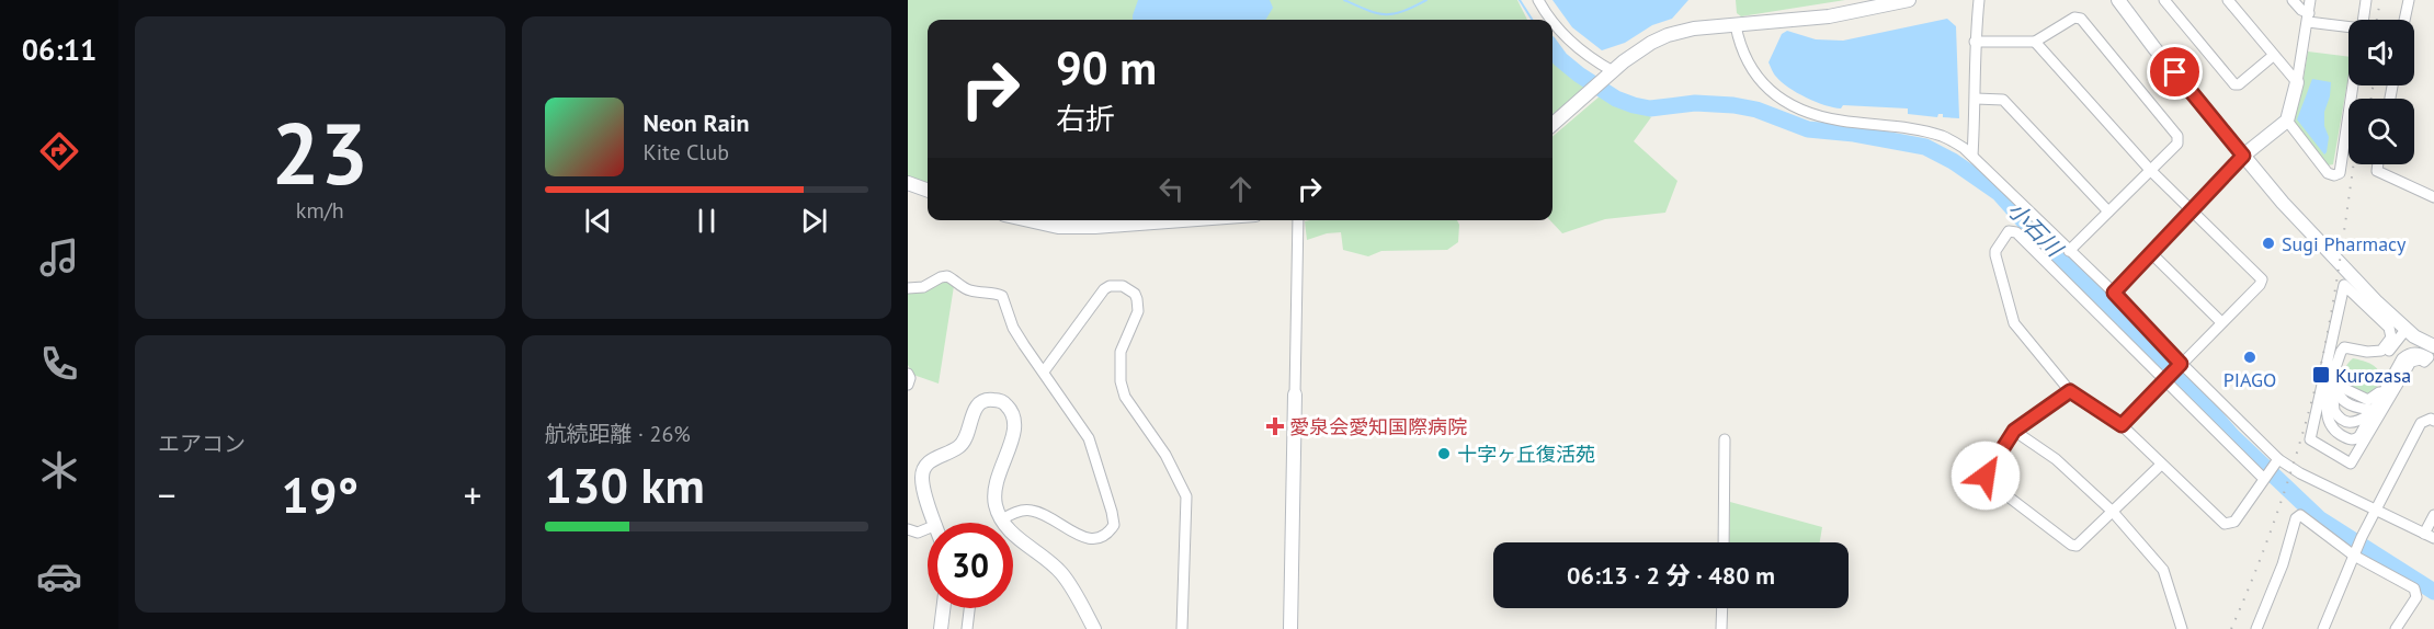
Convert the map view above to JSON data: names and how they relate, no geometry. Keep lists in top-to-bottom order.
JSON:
{
  "water": ["小石川"],
  "places": {
    "other": ["Sugi Pharmacy", "PIAGO", "十字ヶ丘復活苑"],
    "transit": ["Kurozasa"],
    "health": ["愛泉会愛知国際病院"]
  },
  "page": {
    "tabs": "06:11",
    "tile": [
      ["23", "km/h"],
      "エアコン",
      ["航続距離 · 26%", "130 km"]
    ],
    "turn": ["90 m", "右折"],
    "song": ["Neon Rain", "Kite Club"],
    "heat": ["−", "19°", "+"],
    "limit": "30",
    "trip": "06:13 · 2 分 · 480 m"
  }
}
